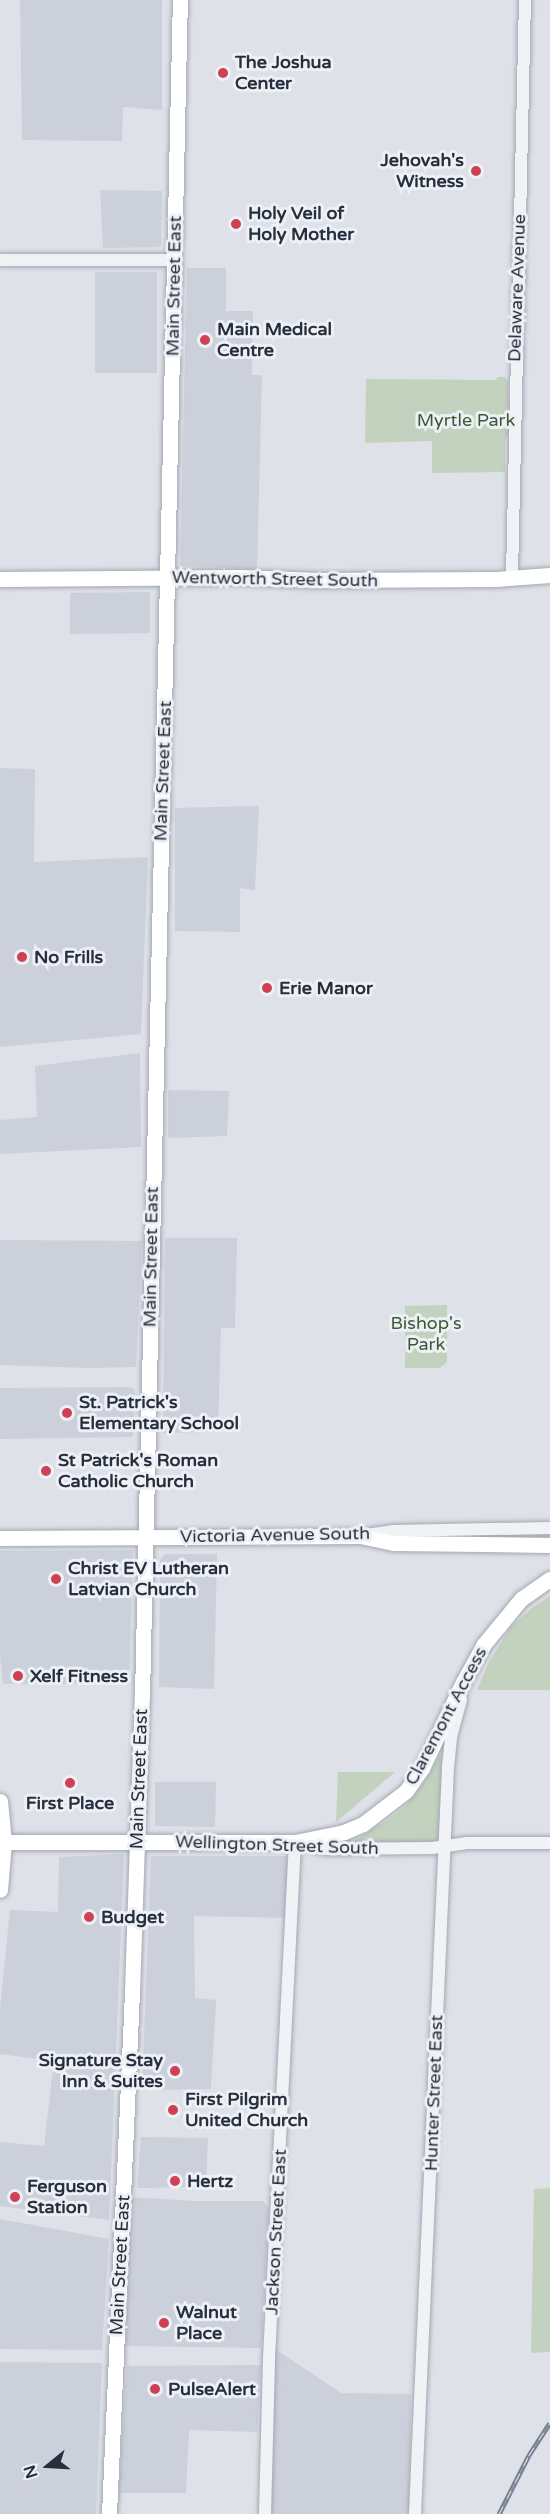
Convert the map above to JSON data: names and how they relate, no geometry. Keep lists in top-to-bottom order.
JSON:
{
  "streets": {
    "main road": [
      "Main Street East",
      "Wentworth Street South",
      "Victoria Avenue South",
      "Claremont Access",
      "Wellington Street South"
    ],
    "street": ["Delaware Avenue", "Hunter Street East", "Jackson Street East"]
  },
  "crossings": [
    ["Main Street East", "Wentworth Street South"],
    ["Main Street East", "Victoria Avenue South"],
    ["Main Street East", "Wellington Street South"],
    ["Delaware Avenue", "Wentworth Street South"],
    ["Claremont Access", "Wellington Street South"],
    ["Claremont Access", "Hunter Street East"],
    ["Claremont Access", "Jackson Street East"],
    ["Wellington Street South", "Hunter Street East"],
    ["Wellington Street South", "Jackson Street East"]
  ],
  "parks": ["Myrtle Park", "Bishop's Park"],
  "places": [
    "The Joshua Center",
    "Jehovah's Witness",
    "Holy Veil of Holy Mother",
    "Main Medical Centre",
    "No Frills",
    "Erie Manor",
    "St. Patrick's Elementary School",
    "St Patrick's Roman Catholic Church",
    "Christ EV Lutheran Latvian Church",
    "Xelf Fitness",
    "First Place",
    "Budget",
    "Signature Stay Inn & Suites",
    "First Pilgrim United Church",
    "Hertz",
    "Ferguson Station",
    "Walnut Place",
    "PulseAlert"
  ],
  "north": "left"
}
